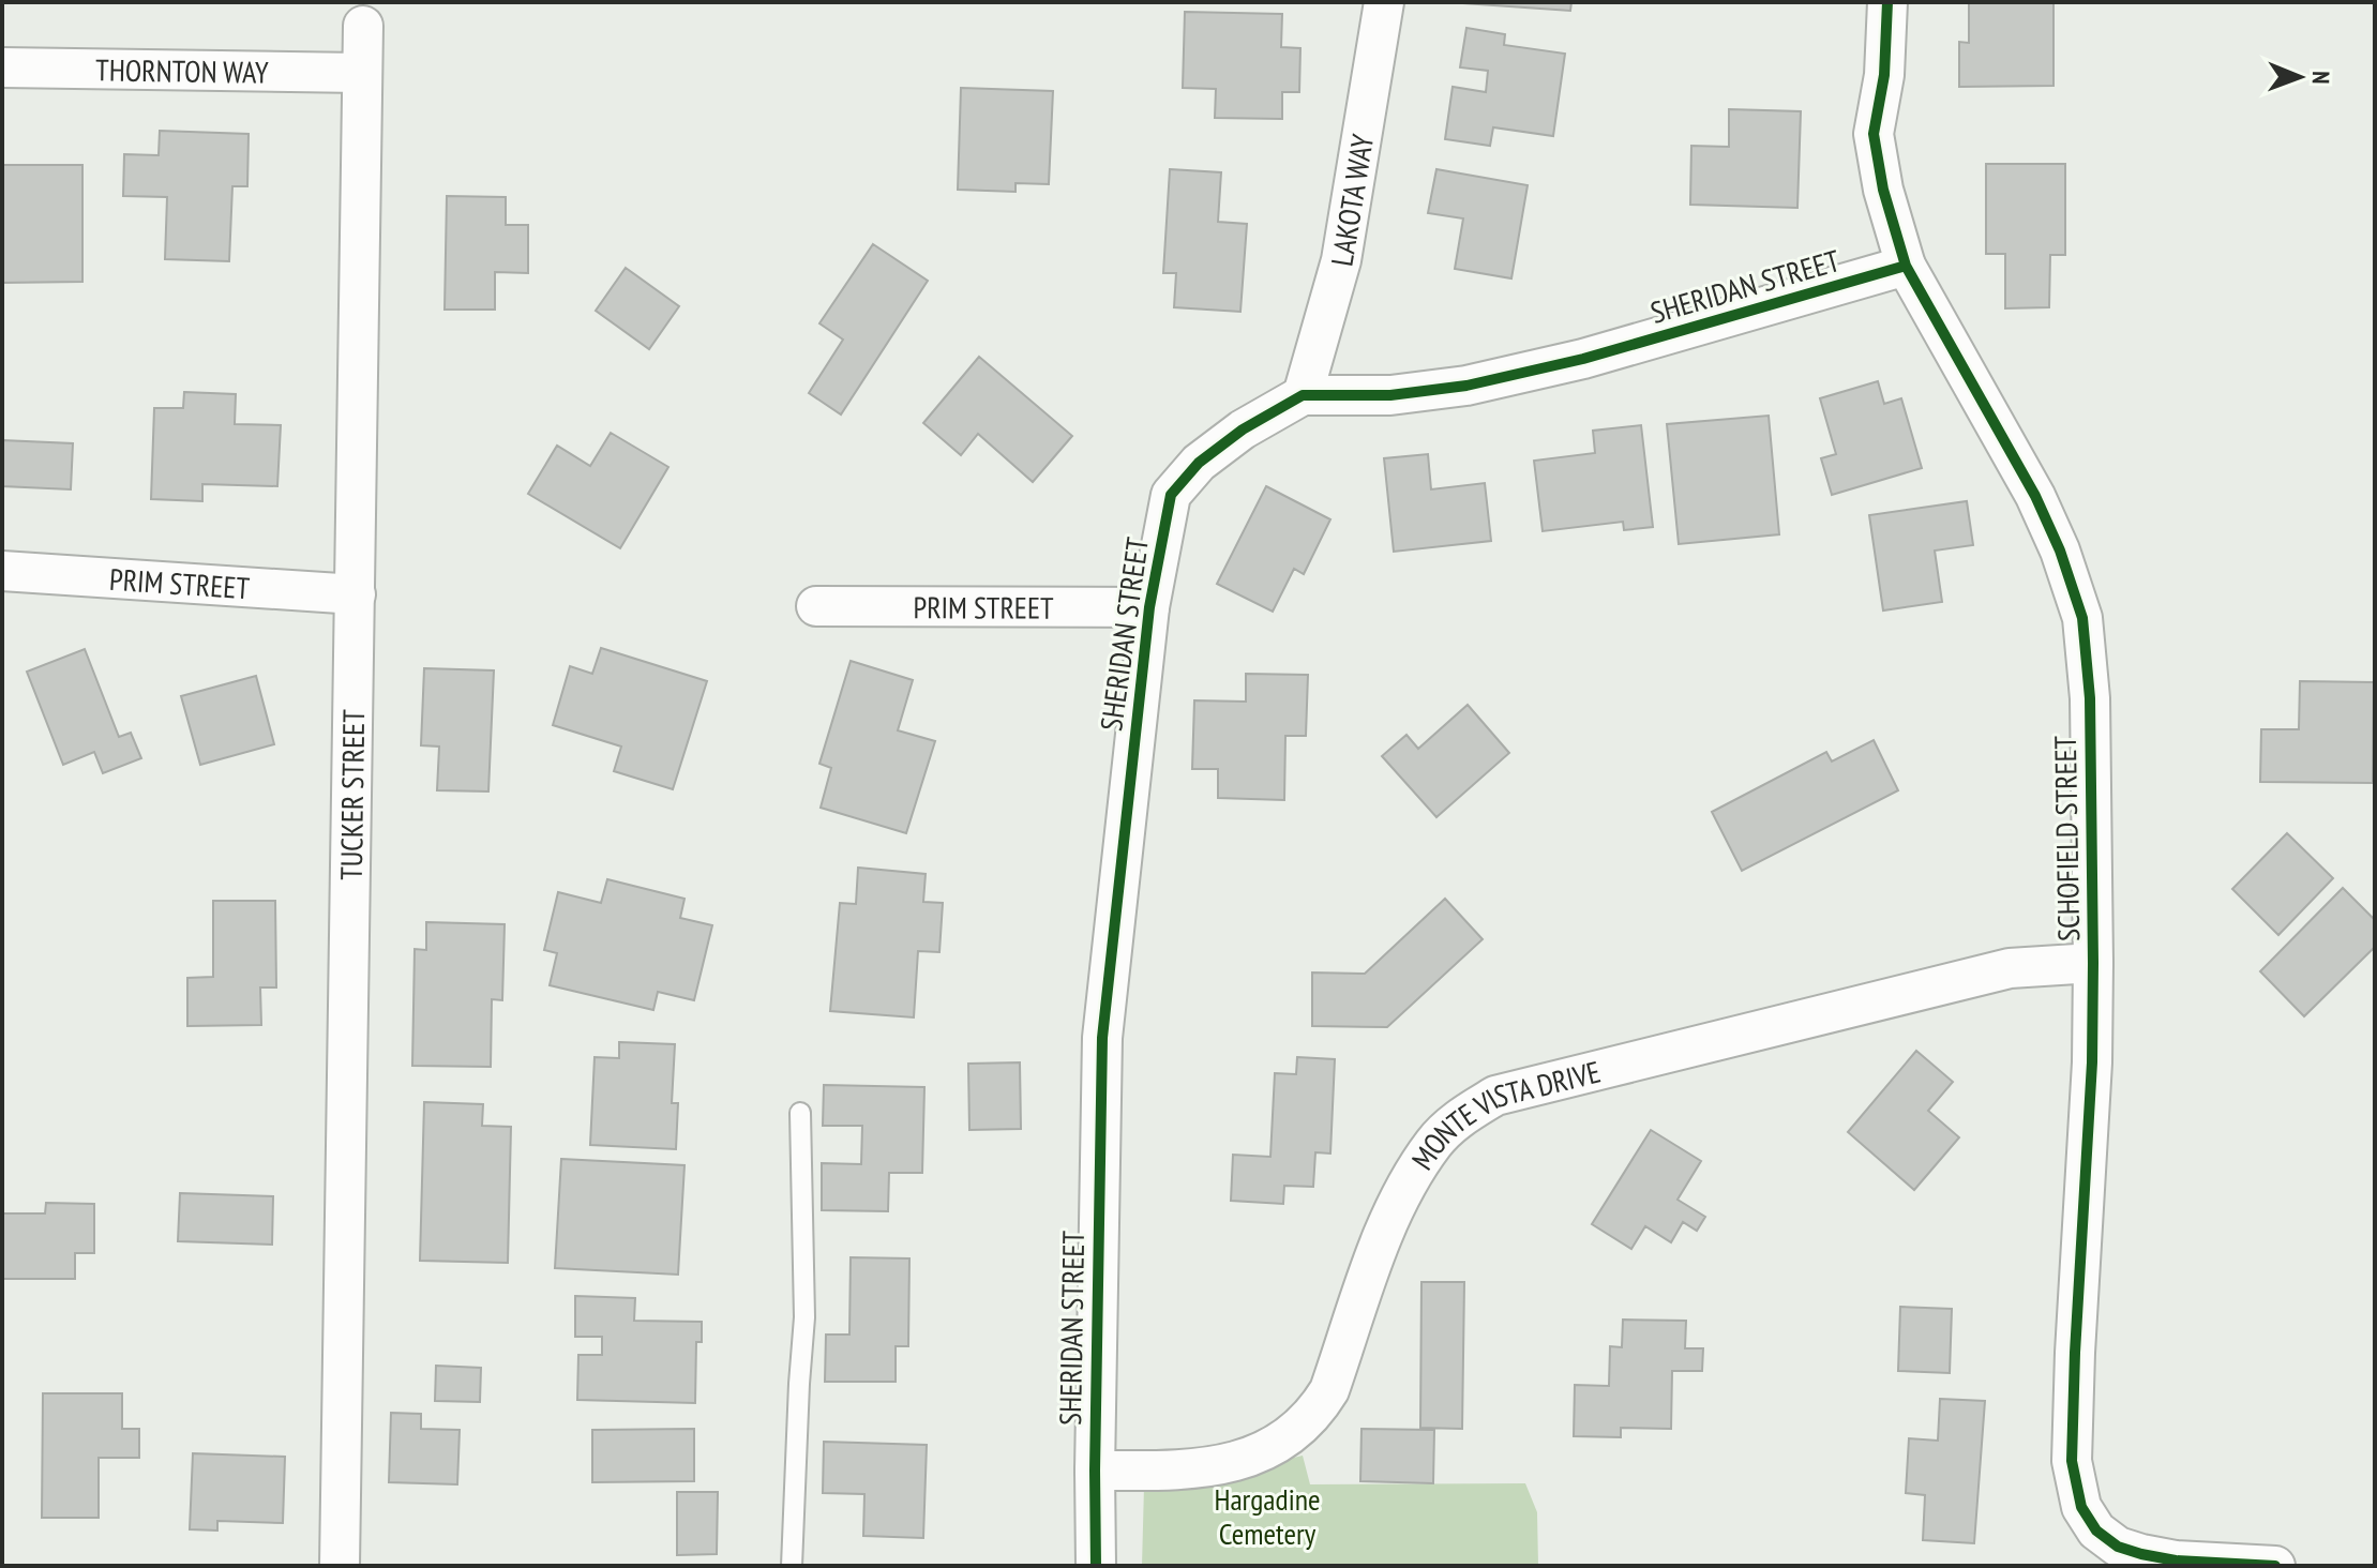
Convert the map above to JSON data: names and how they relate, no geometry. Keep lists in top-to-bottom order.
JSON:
{
  "streets": {
    "street": [
      "THORNTON WAY",
      "LAKOTA WAY",
      "SHERIDAN STREET",
      "PRIM STREET",
      "TUCKER STREET",
      "SCHOFIELD STREET",
      "MONTE VISTA DRIVE"
    ]
  },
  "crossings": [
    ["THORNTON WAY", "TUCKER STREET"],
    ["LAKOTA WAY", "SHERIDAN STREET"],
    ["SHERIDAN STREET", "PRIM STREET"],
    ["SHERIDAN STREET", "SCHOFIELD STREET"],
    ["SHERIDAN STREET", "MONTE VISTA DRIVE"],
    ["PRIM STREET", "TUCKER STREET"],
    ["SCHOFIELD STREET", "MONTE VISTA DRIVE"]
  ],
  "parks": ["Hargadine Cemetery"],
  "north": "right"
}
